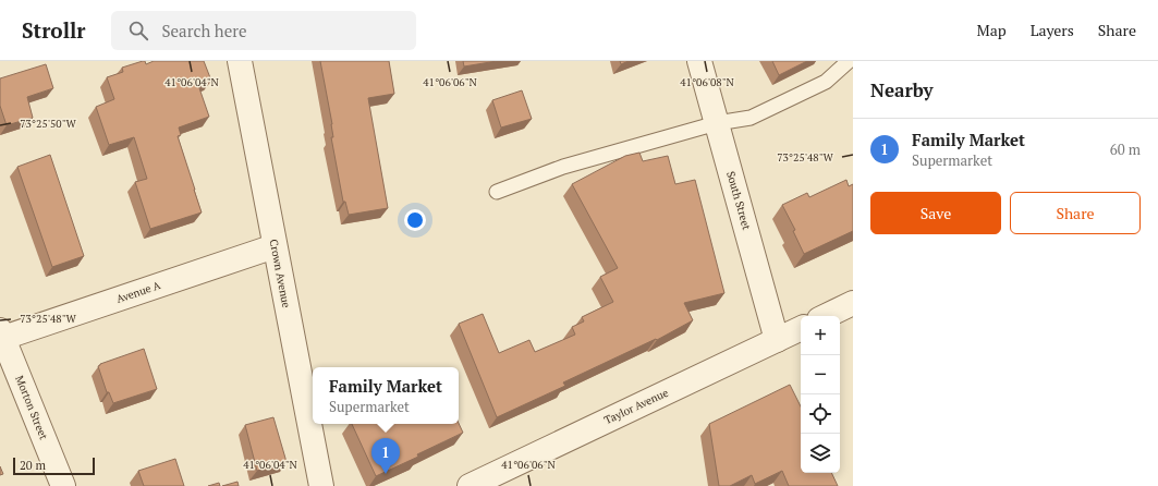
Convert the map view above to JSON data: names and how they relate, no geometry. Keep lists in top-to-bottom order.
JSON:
{
  "streets": {
    "street": [
      "South Street",
      "Crown Avenue",
      "Avenue A",
      "Taylor Avenue",
      "Morton Street"
    ]
  },
  "crossings": [
    ["South Street", "Taylor Avenue"],
    ["Crown Avenue", "Avenue A"],
    ["Avenue A", "Morton Street"]
  ],
  "scale_bar": "20 m",
  "page": {
    "header": "Strollr",
    "search": "Search here",
    "nav": ["Map", "Layers", "Share"],
    "heading": "Nearby",
    "list": [
      {
        "mark": "1",
        "name": "Family Market",
        "note": "Supermarket",
        "value": "60 m"
      }
    ],
    "buttons": ["Save", "Share"],
    "map_buttons": ["+", "−"],
    "popup": ["Family Market", "Supermarket"],
    "pins": "1",
    "scale": "20 m"
  },
  "coordinates": [
    "41°06'04\"N",
    "41°06'06\"N",
    "41°06'08\"N",
    "73°25'50\"W",
    "73°25'48\"W"
  ]
}
